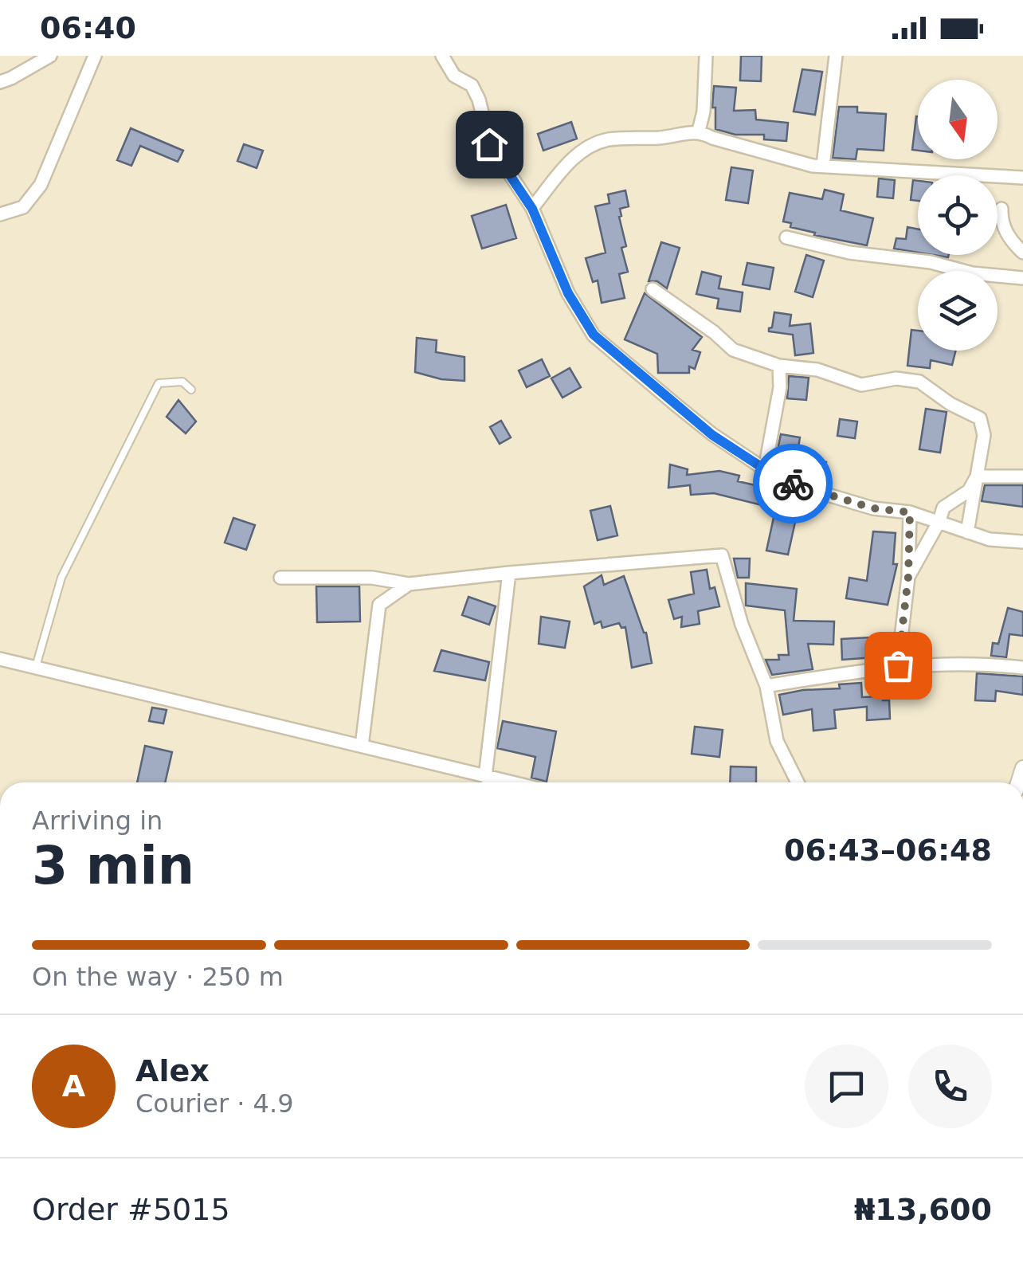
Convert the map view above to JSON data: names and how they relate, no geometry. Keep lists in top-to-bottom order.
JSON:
{
  "north": "bottom",
  "page": {
    "status": "06:40",
    "heading": ["3 min", "Arriving in", "06:43–06:48"],
    "panel": [
      "Alex",
      "Courier · 4.9",
      "Order #5015",
      "₦13,600"
    ],
    "bar": "On the way · 250 m",
    "round": "A"
  }
}
